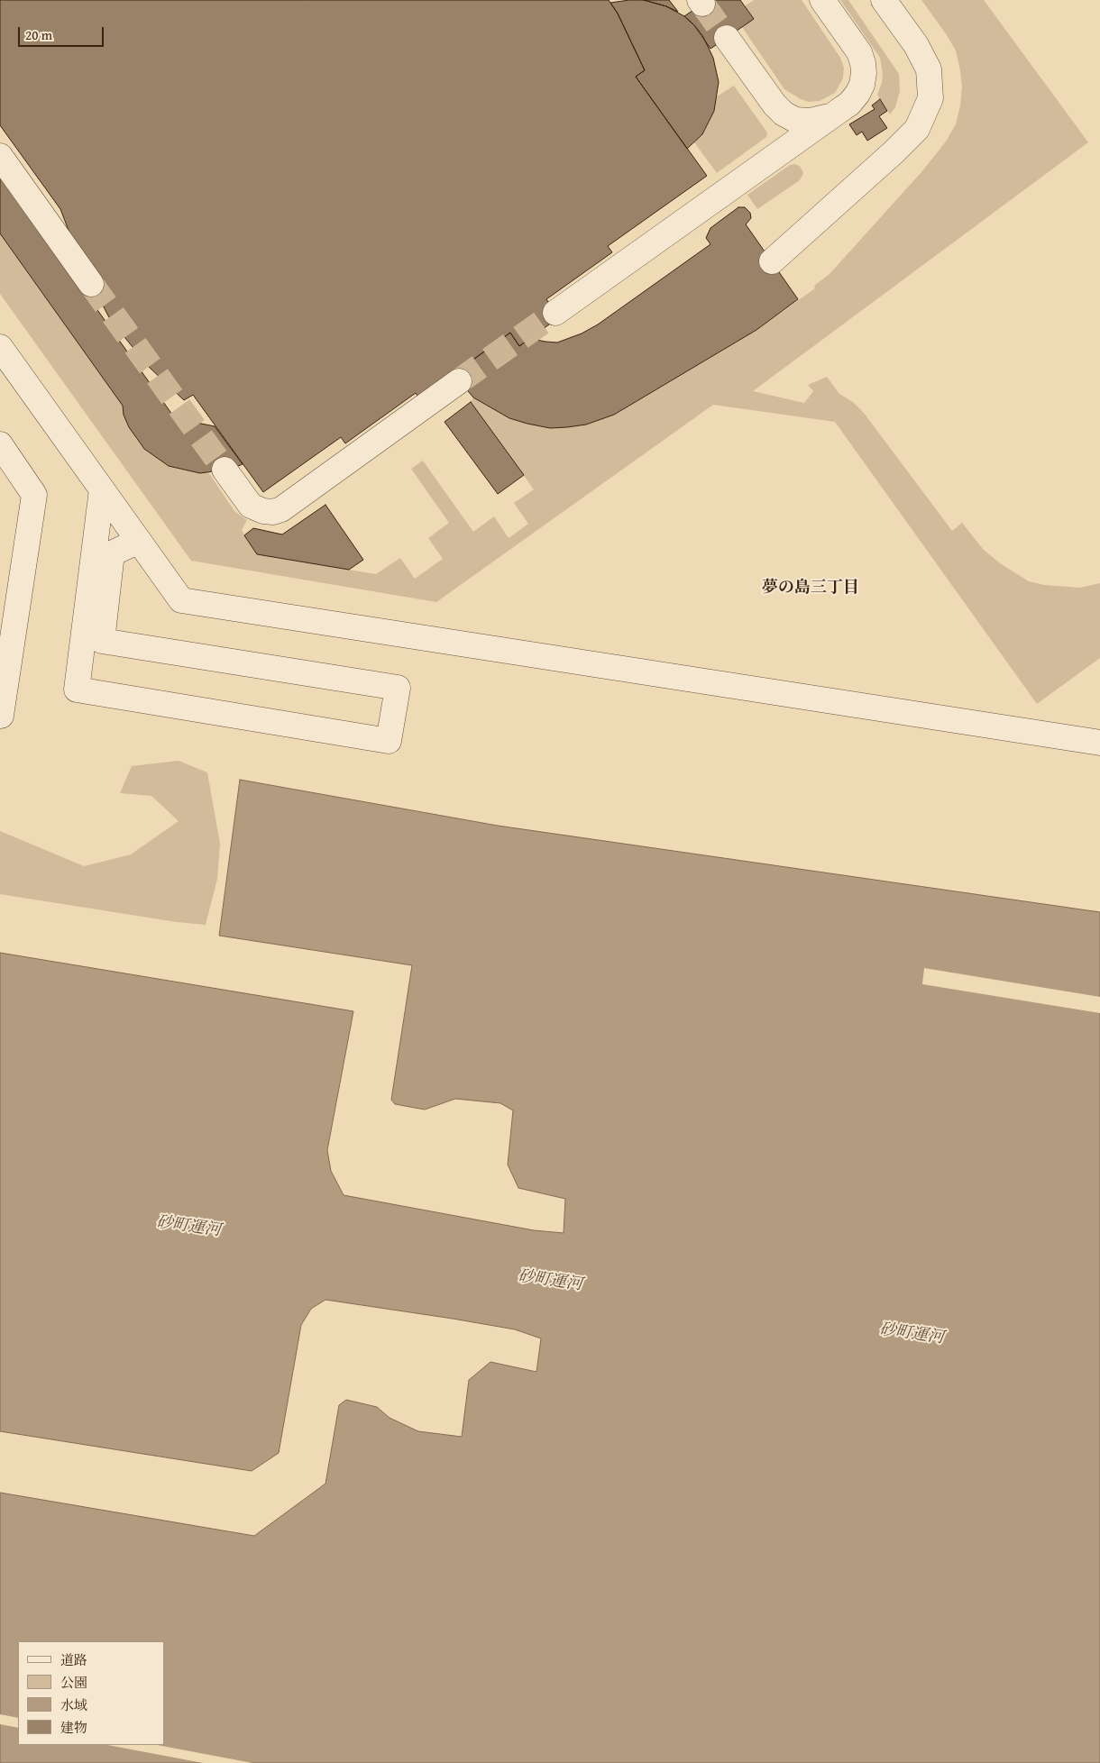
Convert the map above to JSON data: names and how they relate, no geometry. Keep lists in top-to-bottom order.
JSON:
{
  "districts": ["夢の島三丁目"],
  "water": ["砂町運河"],
  "legend": [
    "道路",
    "公園",
    "水域",
    "建物"
  ],
  "scale_bar": "20 m"
}
